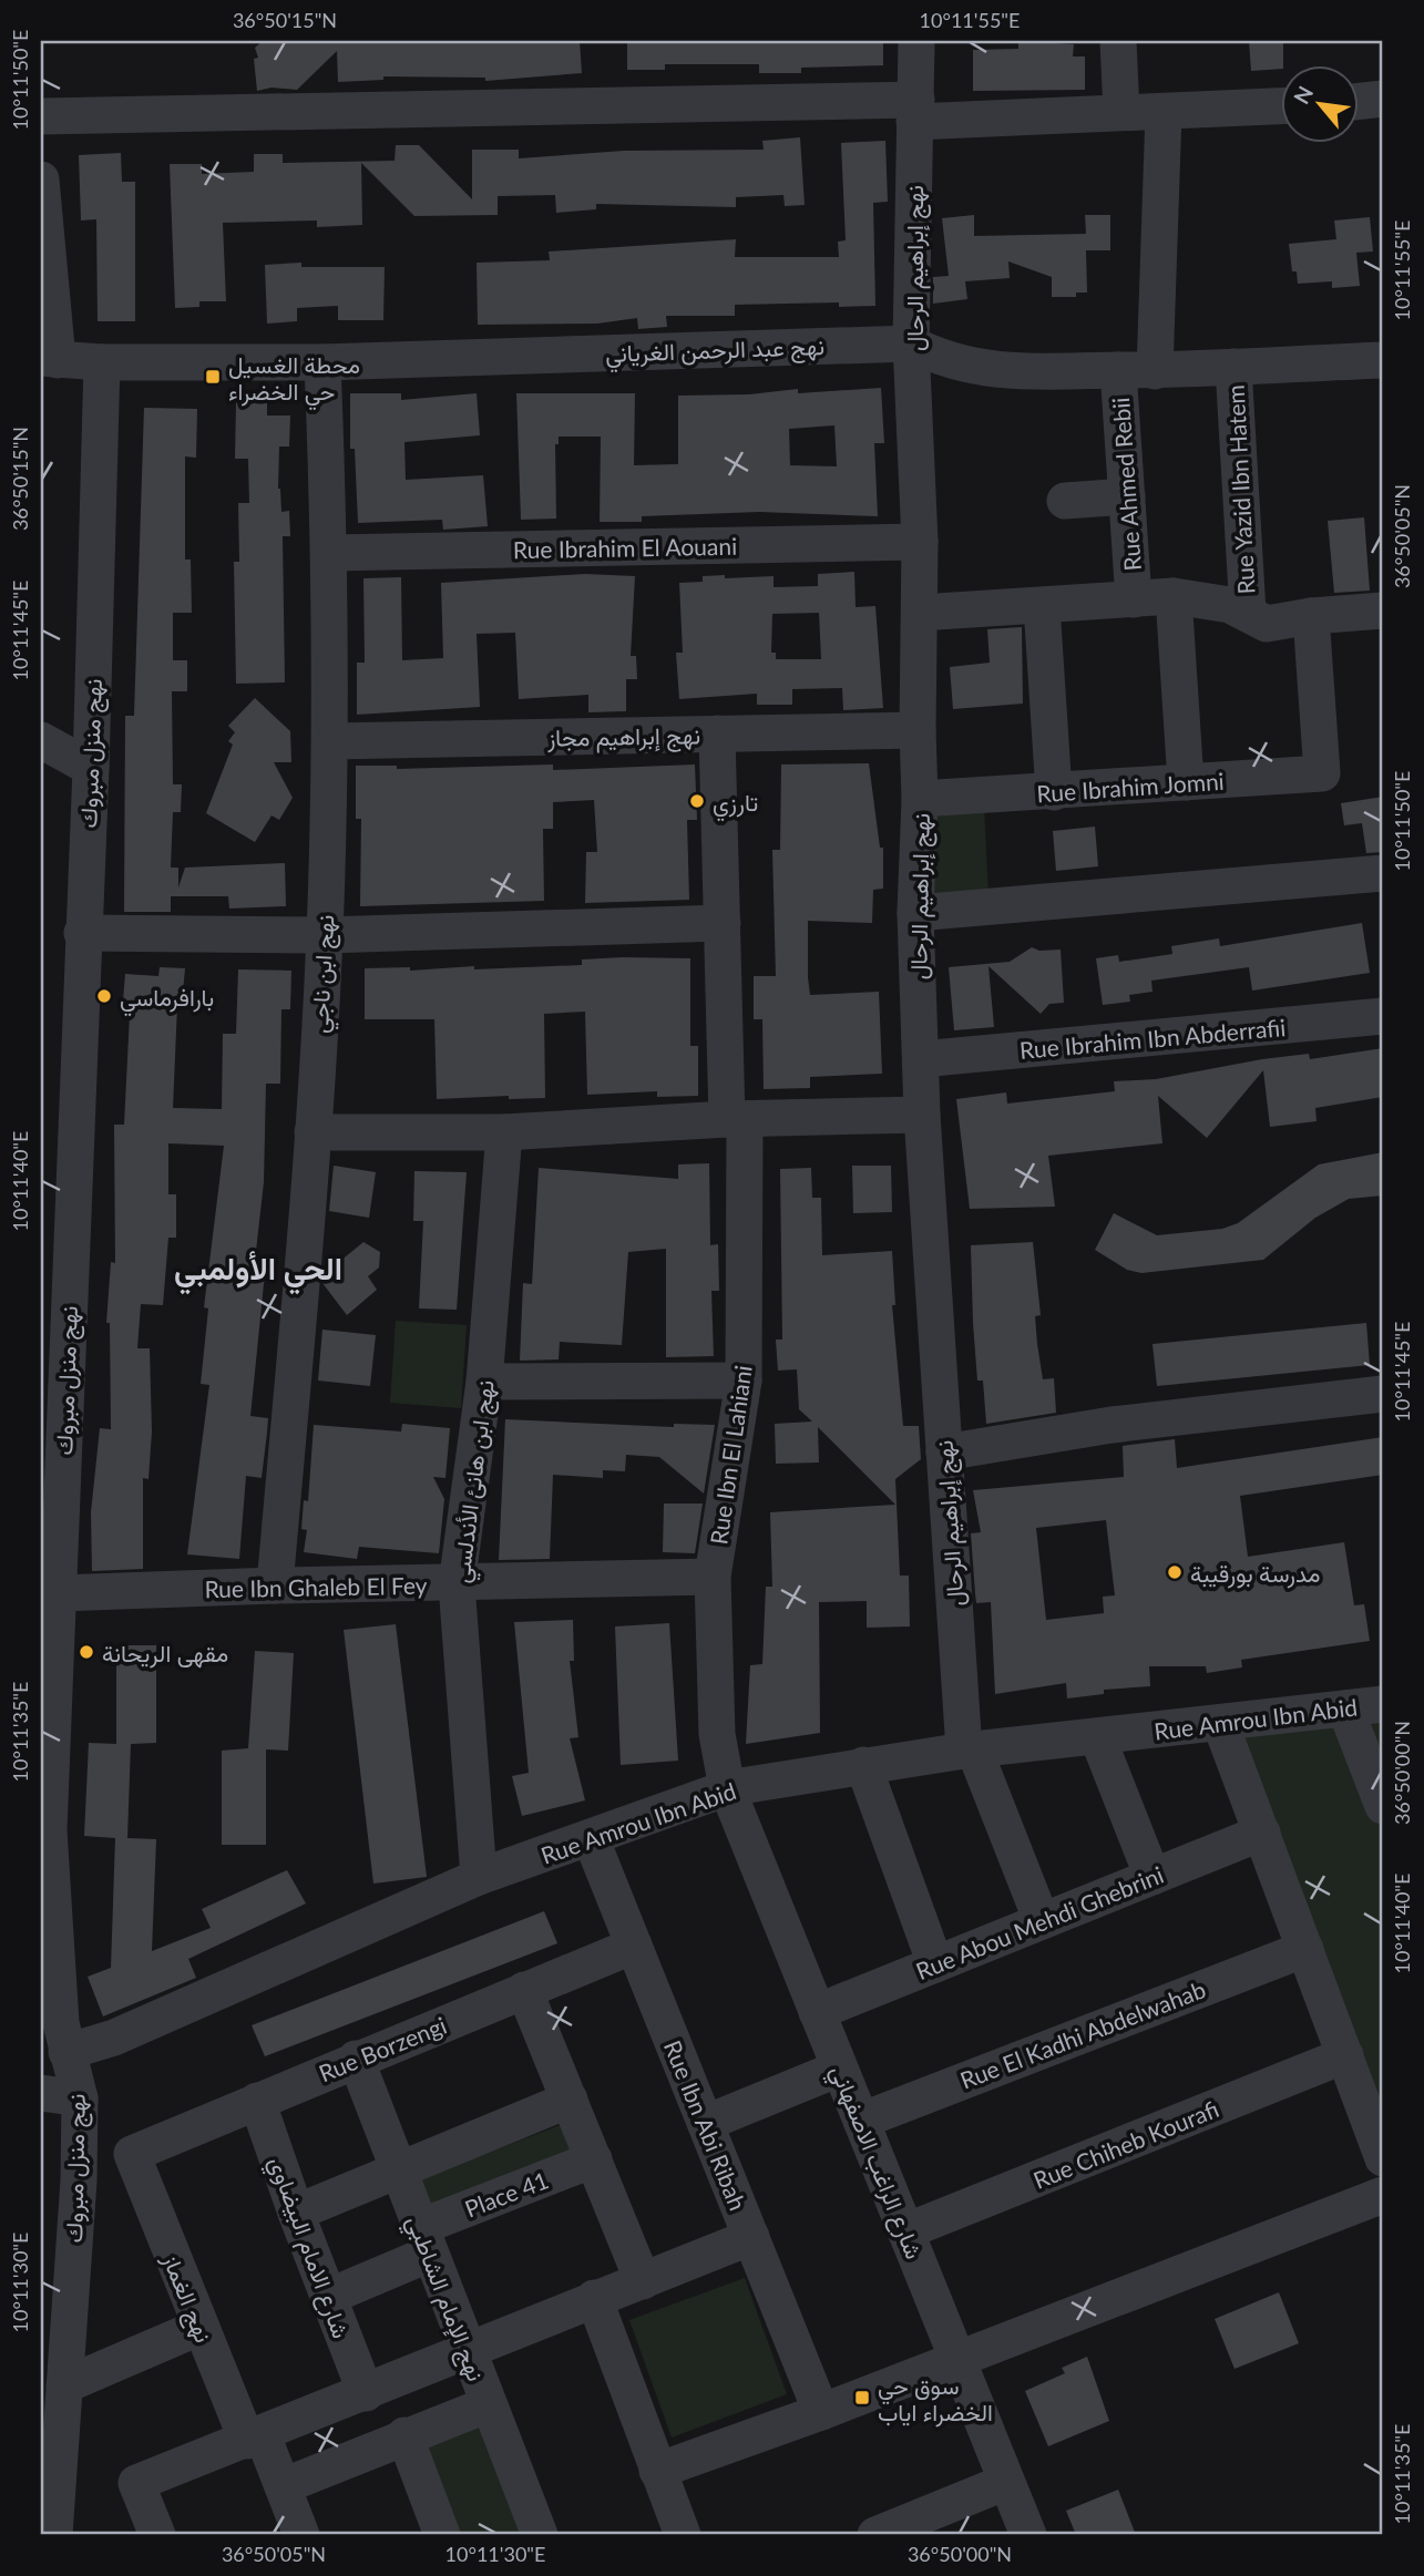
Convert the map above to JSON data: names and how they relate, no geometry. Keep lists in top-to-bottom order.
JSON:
{
  "streets": {
    "street": [
      "نهج إبراهيم الرحال",
      "نهج عبد الرحمن الغرياني",
      "Rue Ahmed Rebii",
      "Rue Yazid Ibn Hatem",
      "Rue Ibrahim El Aouani",
      "نهج إبراهيم مجاز",
      "نهج منزل مبروك",
      "Rue Ibrahim Jomni",
      "نهج ابن ناجي",
      "Rue Ibrahim Ibn Abderrafii",
      "Rue Ibn El Lahiani",
      "نهج ابن هانئ الأندلسي",
      "Rue Ibn Ghaleb El Fey",
      "Rue Amrou Ibn Abid",
      "Rue Abou Mehdi Ghebrini",
      "Rue El Kadhi Abdelwahab",
      "Rue Borzengi",
      "Rue Ibn Abi Ribah",
      "Rue Chiheb Kourafi",
      "شارع الراغب الاصفهاني",
      "Place 41",
      "شارع الامام البيضاوي",
      "نهج الغماز",
      "نهج الإمام الشاطبي"
    ]
  },
  "crossings": [
    ["نهج إبراهيم الرحال", "نهج عبد الرحمن الغرياني"],
    ["نهج إبراهيم الرحال", "Rue Ibrahim El Aouani"],
    ["نهج إبراهيم الرحال", "نهج إبراهيم مجاز"],
    ["نهج إبراهيم الرحال", "Rue Ibrahim Jomni"],
    ["نهج إبراهيم الرحال", "Rue Ibrahim Ibn Abderrafii"],
    ["نهج إبراهيم الرحال", "Rue Amrou Ibn Abid"],
    ["نهج إبراهيم الرحال", "Rue Abou Mehdi Ghebrini"],
    ["نهج عبد الرحمن الغرياني", "Rue Ahmed Rebii"],
    ["نهج عبد الرحمن الغرياني", "Rue Yazid Ibn Hatem"],
    ["نهج عبد الرحمن الغرياني", "نهج منزل مبروك"],
    ["نهج عبد الرحمن الغرياني", "نهج ابن ناجي"],
    ["Rue Ibrahim El Aouani", "نهج ابن ناجي"],
    ["نهج إبراهيم مجاز", "نهج ابن ناجي"],
    ["نهج إبراهيم مجاز", "Rue Ibn El Lahiani"],
    ["نهج منزل مبروك", "Rue Ibn Ghaleb El Fey"],
    ["نهج منزل مبروك", "Rue Amrou Ibn Abid"],
    ["نهج ابن ناجي", "Rue Ibn Ghaleb El Fey"],
    ["Rue Ibn El Lahiani", "Rue Ibn Ghaleb El Fey"],
    ["Rue Ibn El Lahiani", "Rue Amrou Ibn Abid"],
    ["Rue Ibn El Lahiani", "شارع الراغب الاصفهاني"],
    ["نهج ابن هانئ الأندلسي", "Rue Ibn Ghaleb El Fey"],
    ["نهج ابن هانئ الأندلسي", "Rue Amrou Ibn Abid"],
    ["Rue Amrou Ibn Abid", "Rue Ibn Abi Ribah"],
    ["Rue Amrou Ibn Abid", "شارع الراغب الاصفهاني"],
    ["Rue Abou Mehdi Ghebrini", "شارع الراغب الاصفهاني"],
    ["Rue El Kadhi Abdelwahab", "شارع الراغب الاصفهاني"],
    ["Rue Borzengi", "Rue Ibn Abi Ribah"],
    ["Rue Borzengi", "شارع الامام البيضاوي"],
    ["Rue Borzengi", "نهج الغماز"],
    ["Rue Borzengi", "نهج الإمام الشاطبي"],
    ["Rue Chiheb Kourafi", "شارع الراغب الاصفهاني"],
    ["Place 41", "شارع الامام البيضاوي"],
    ["Place 41", "نهج الإمام الشاطبي"]
  ],
  "districts": ["الحي الأولمبي"],
  "places": {
    "transit": ["محطة الغسيل حي الخضراء", "سوق حي الخضراء اياب"],
    "other": [
      "تارزي",
      "بارافرماسي",
      "مدرسة بورقيبة",
      "مقهى الريحانة"
    ]
  },
  "north": "top left",
  "coordinates": [
    "36°50'15\"N",
    "10°11'55\"E",
    "10°11'50\"E",
    "36°50'05\"N",
    "10°11'45\"E",
    "10°11'40\"E",
    "10°11'35\"E",
    "36°50'00\"N",
    "10°11'30\"E"
  ]
}
